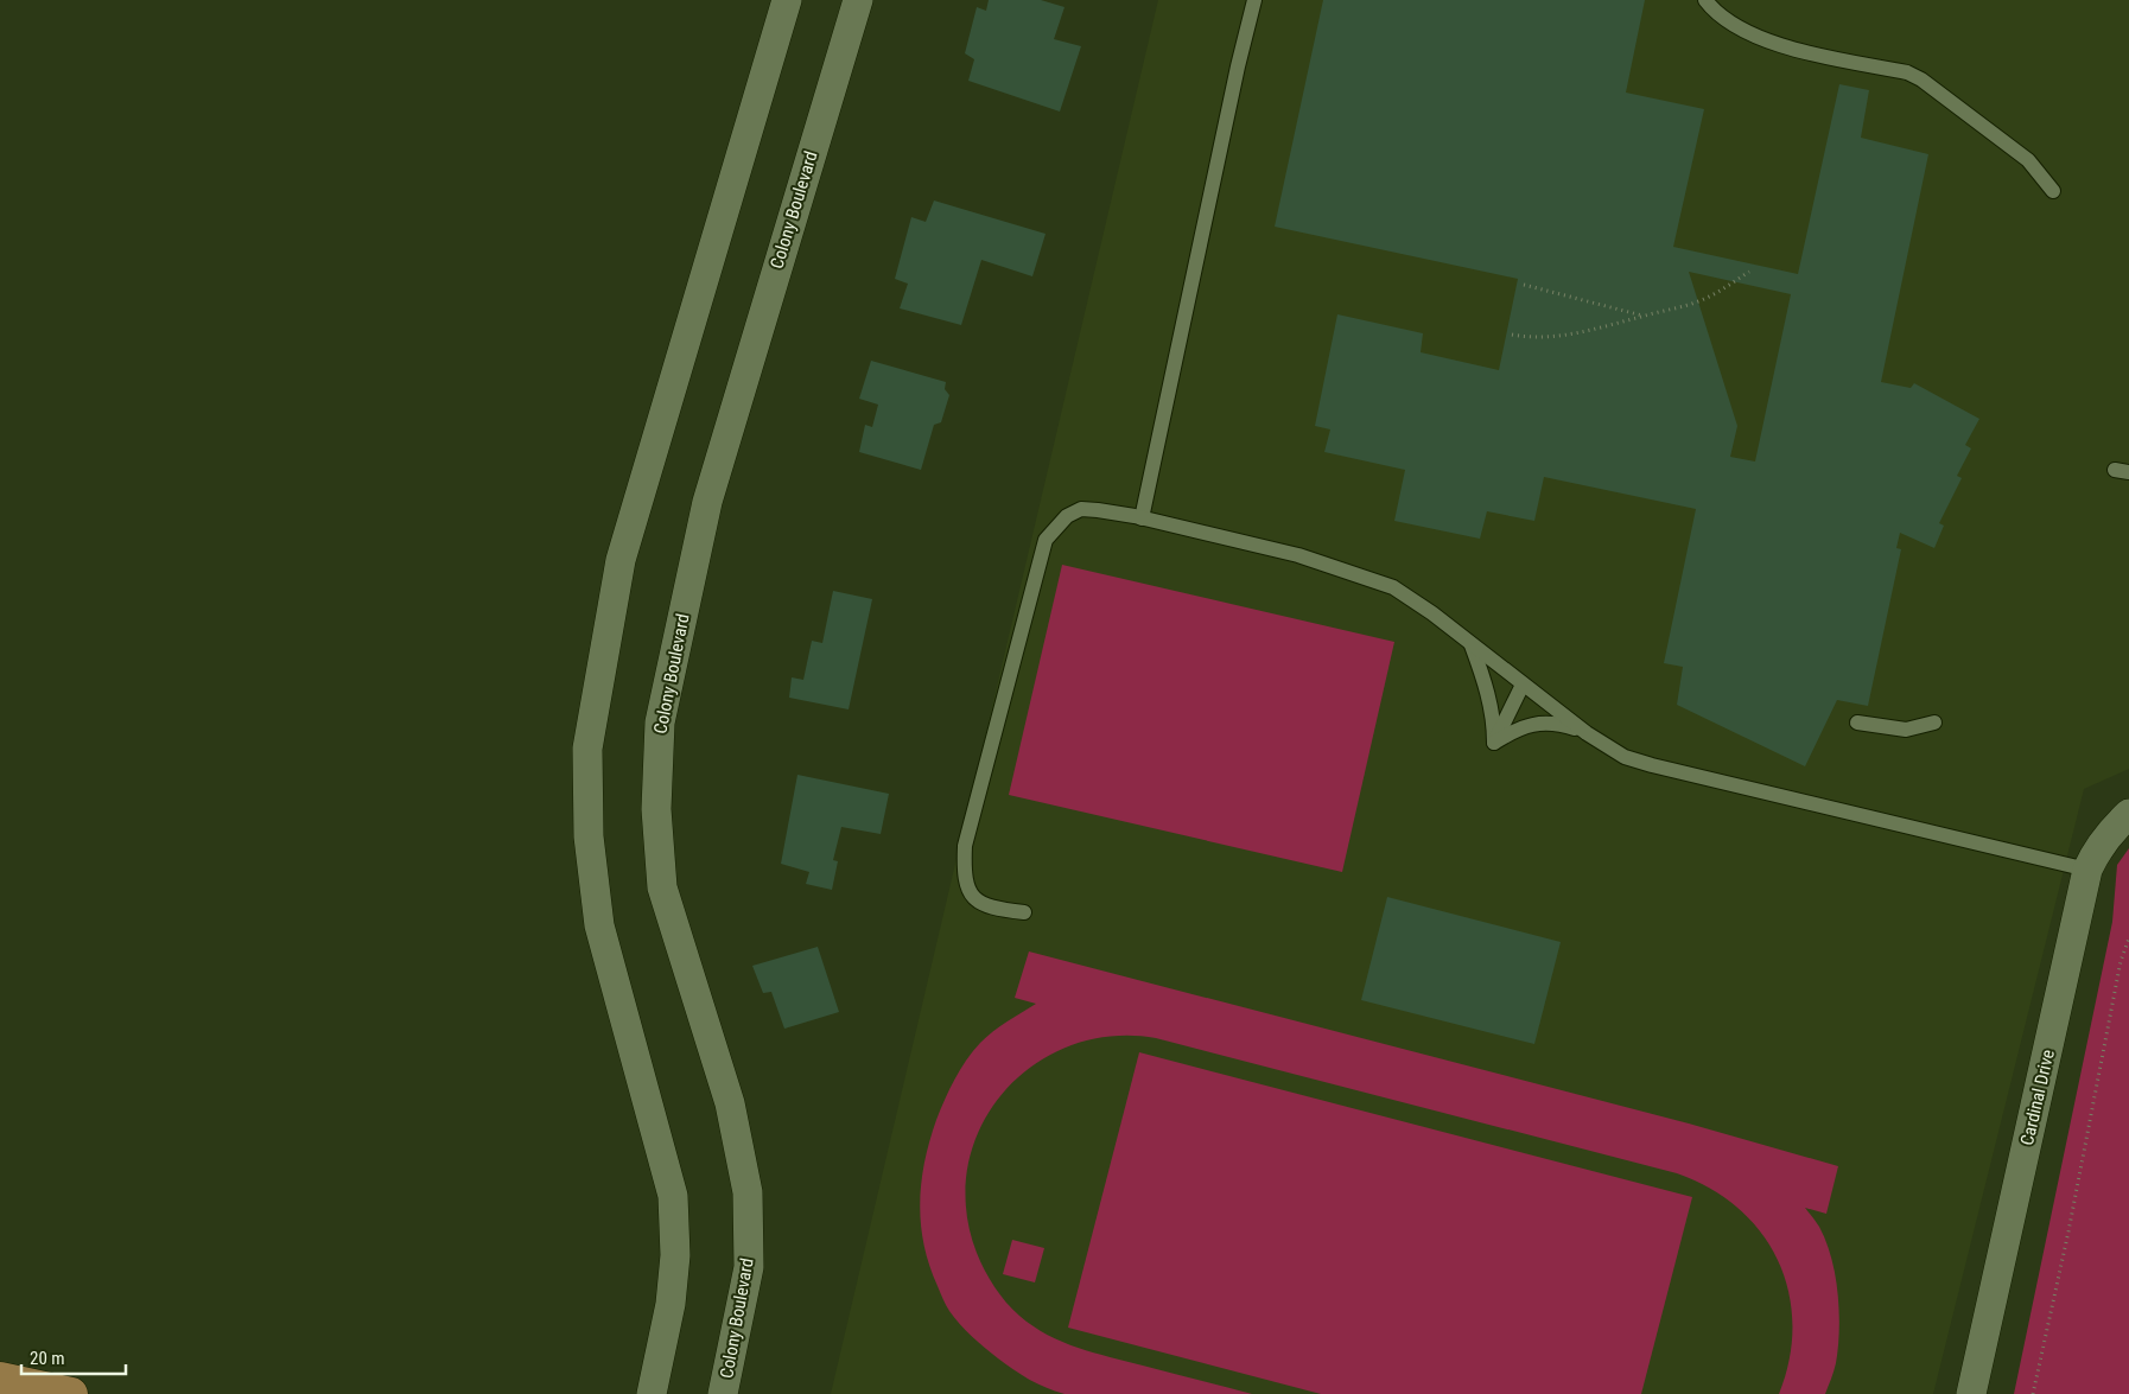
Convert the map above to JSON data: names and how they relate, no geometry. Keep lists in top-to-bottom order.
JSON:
{
  "streets": {
    "street": ["Colony Boulevard", "Cardinal Drive"]
  },
  "scale_bar": "20 m"
}
